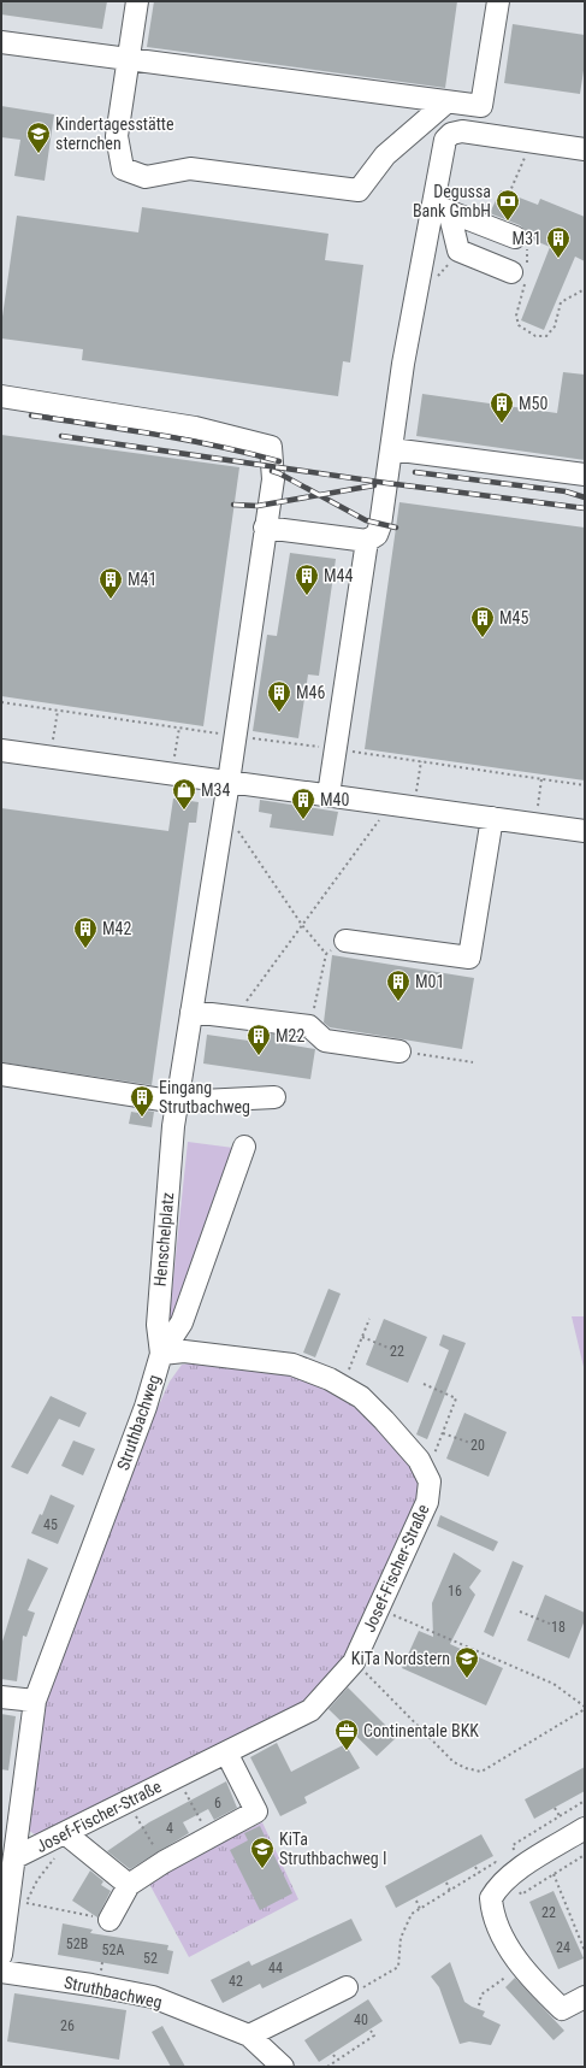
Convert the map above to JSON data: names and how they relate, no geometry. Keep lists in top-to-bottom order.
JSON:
{
  "streets": {
    "street": ["Henschelplatz", "Struthbachweg", "Josef-Fischer-Straße"]
  },
  "crossings": [
    ["Henschelplatz", "Struthbachweg"],
    ["Henschelplatz", "Josef-Fischer-Straße"],
    ["Struthbachweg", "Josef-Fischer-Straße"]
  ],
  "places": {
    "school or university": ["Kindertagesstätte sternchen", "KiTa Nordstern", "KiTa Struthbachweg I"],
    "bank": ["Degussa Bank GmbH"],
    "building": [
      "M31",
      "M50",
      "M44",
      "M41",
      "M45",
      "M46",
      "M40",
      "M42",
      "M01",
      "M22",
      "Eingang Strutbachweg"
    ],
    "shop": ["M34"],
    "office": ["Continentale BKK"]
  },
  "house_numbers": [
    "22",
    "20",
    "45",
    "16",
    "18",
    "6",
    "4",
    "22",
    "52B",
    "24",
    "52A",
    "52",
    "44",
    "42",
    "40",
    "26"
  ]
}
